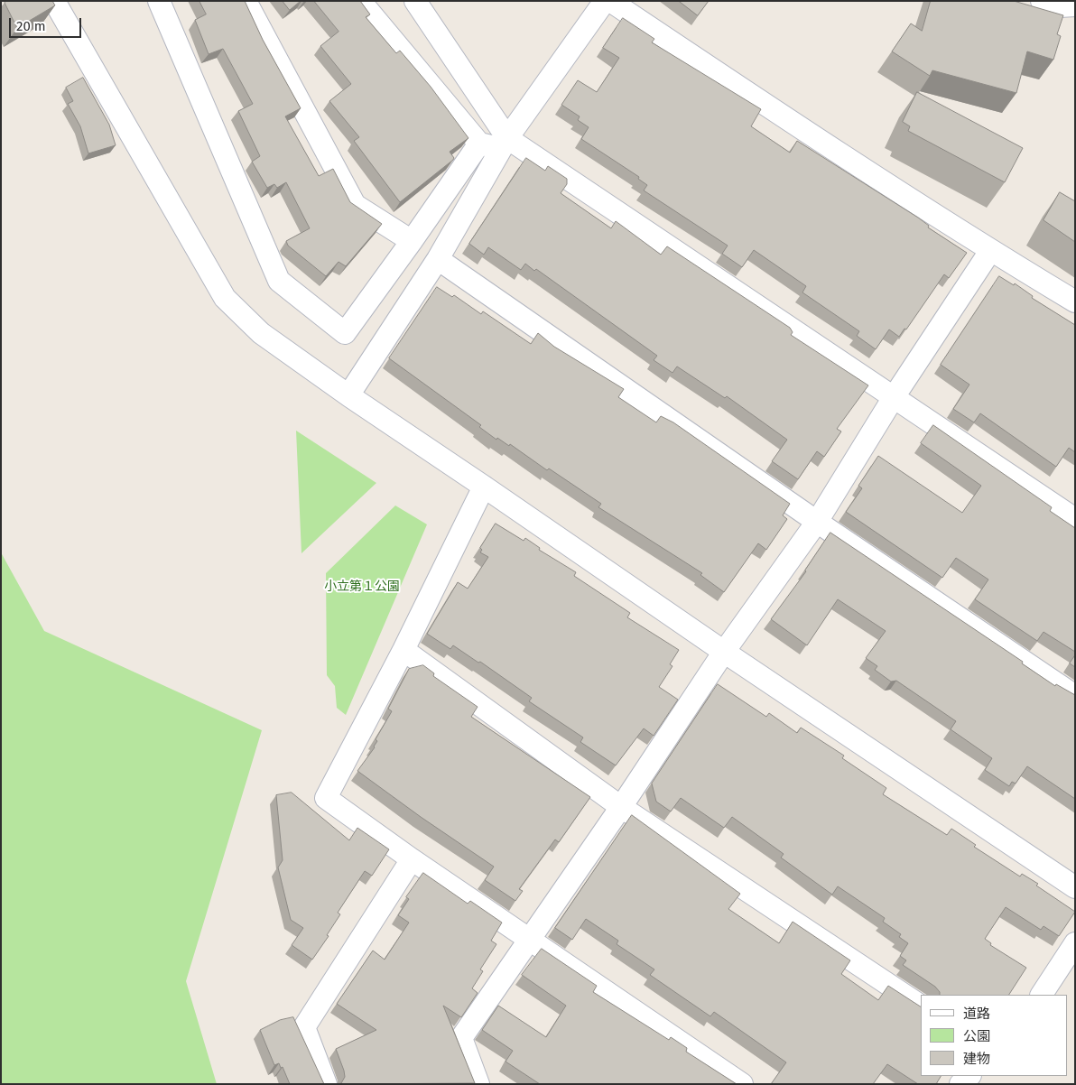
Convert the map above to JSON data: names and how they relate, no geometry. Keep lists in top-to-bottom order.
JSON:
{
  "parks": ["小立第１公園"],
  "legend": ["道路", "公園", "建物"],
  "scale_bar": "20 m"
}
